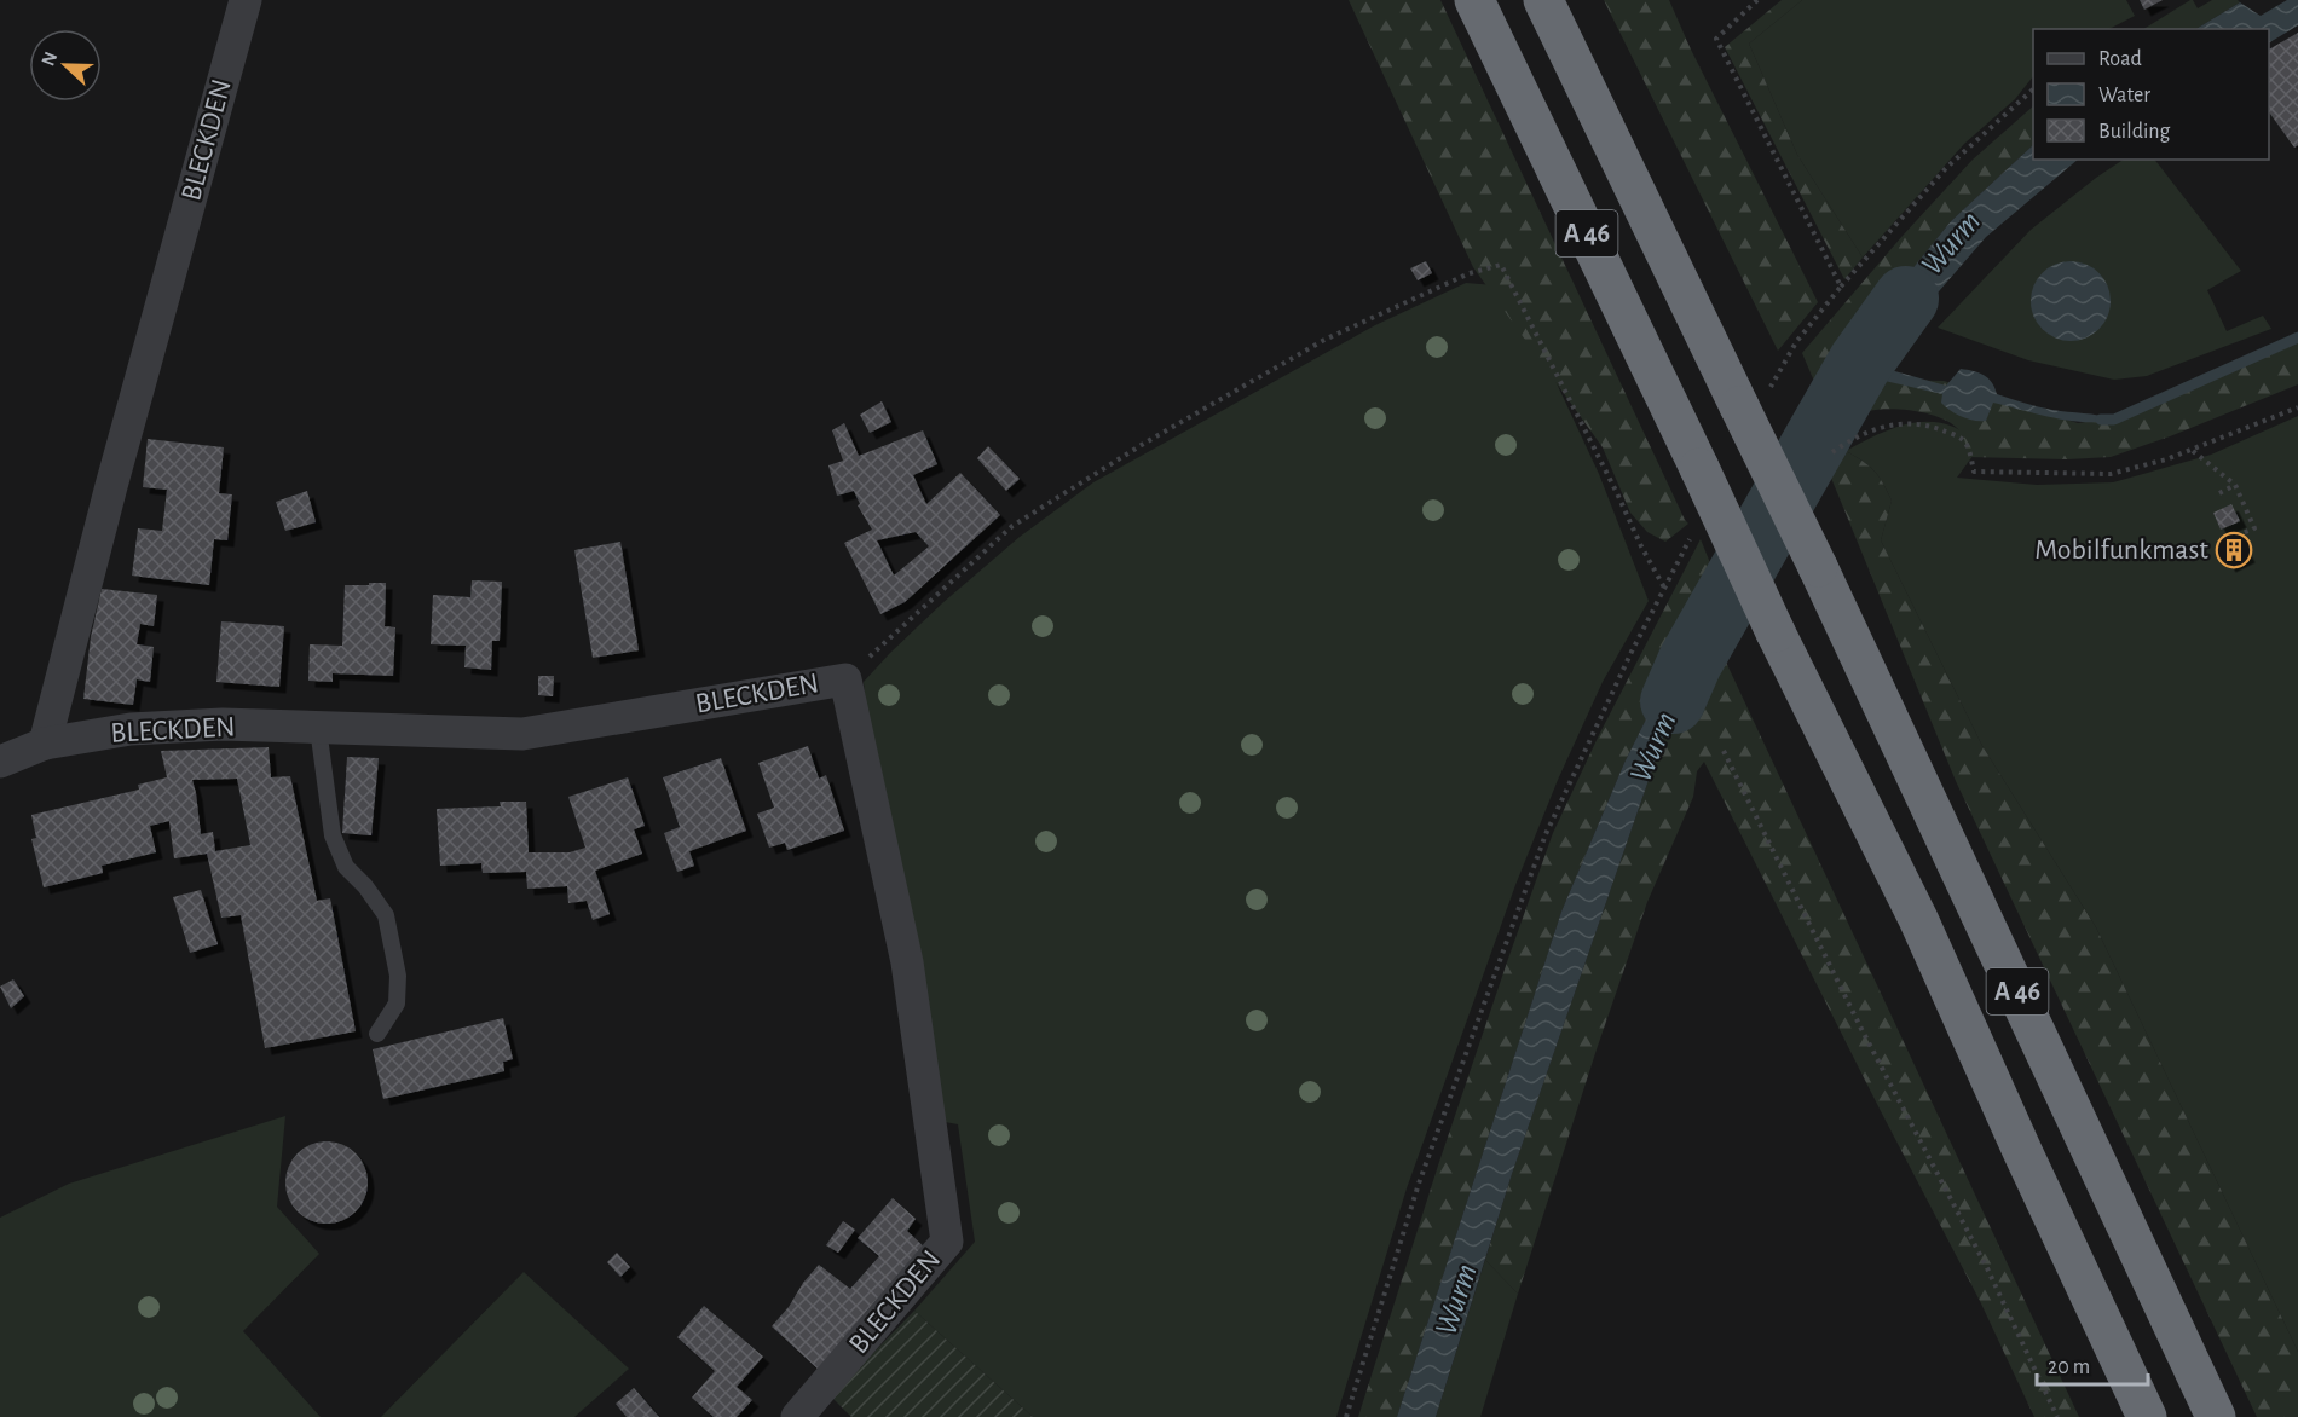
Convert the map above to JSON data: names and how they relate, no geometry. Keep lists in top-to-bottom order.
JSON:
{
  "streets": {
    "highway": ["A 46"],
    "street": ["BLECKDEN"]
  },
  "water": ["Wurm"],
  "places": {
    "building": ["Mobilfunkmast"]
  },
  "legend": ["Road", "Water", "Building"],
  "scale_bar": "20 m",
  "north": "left"
}
